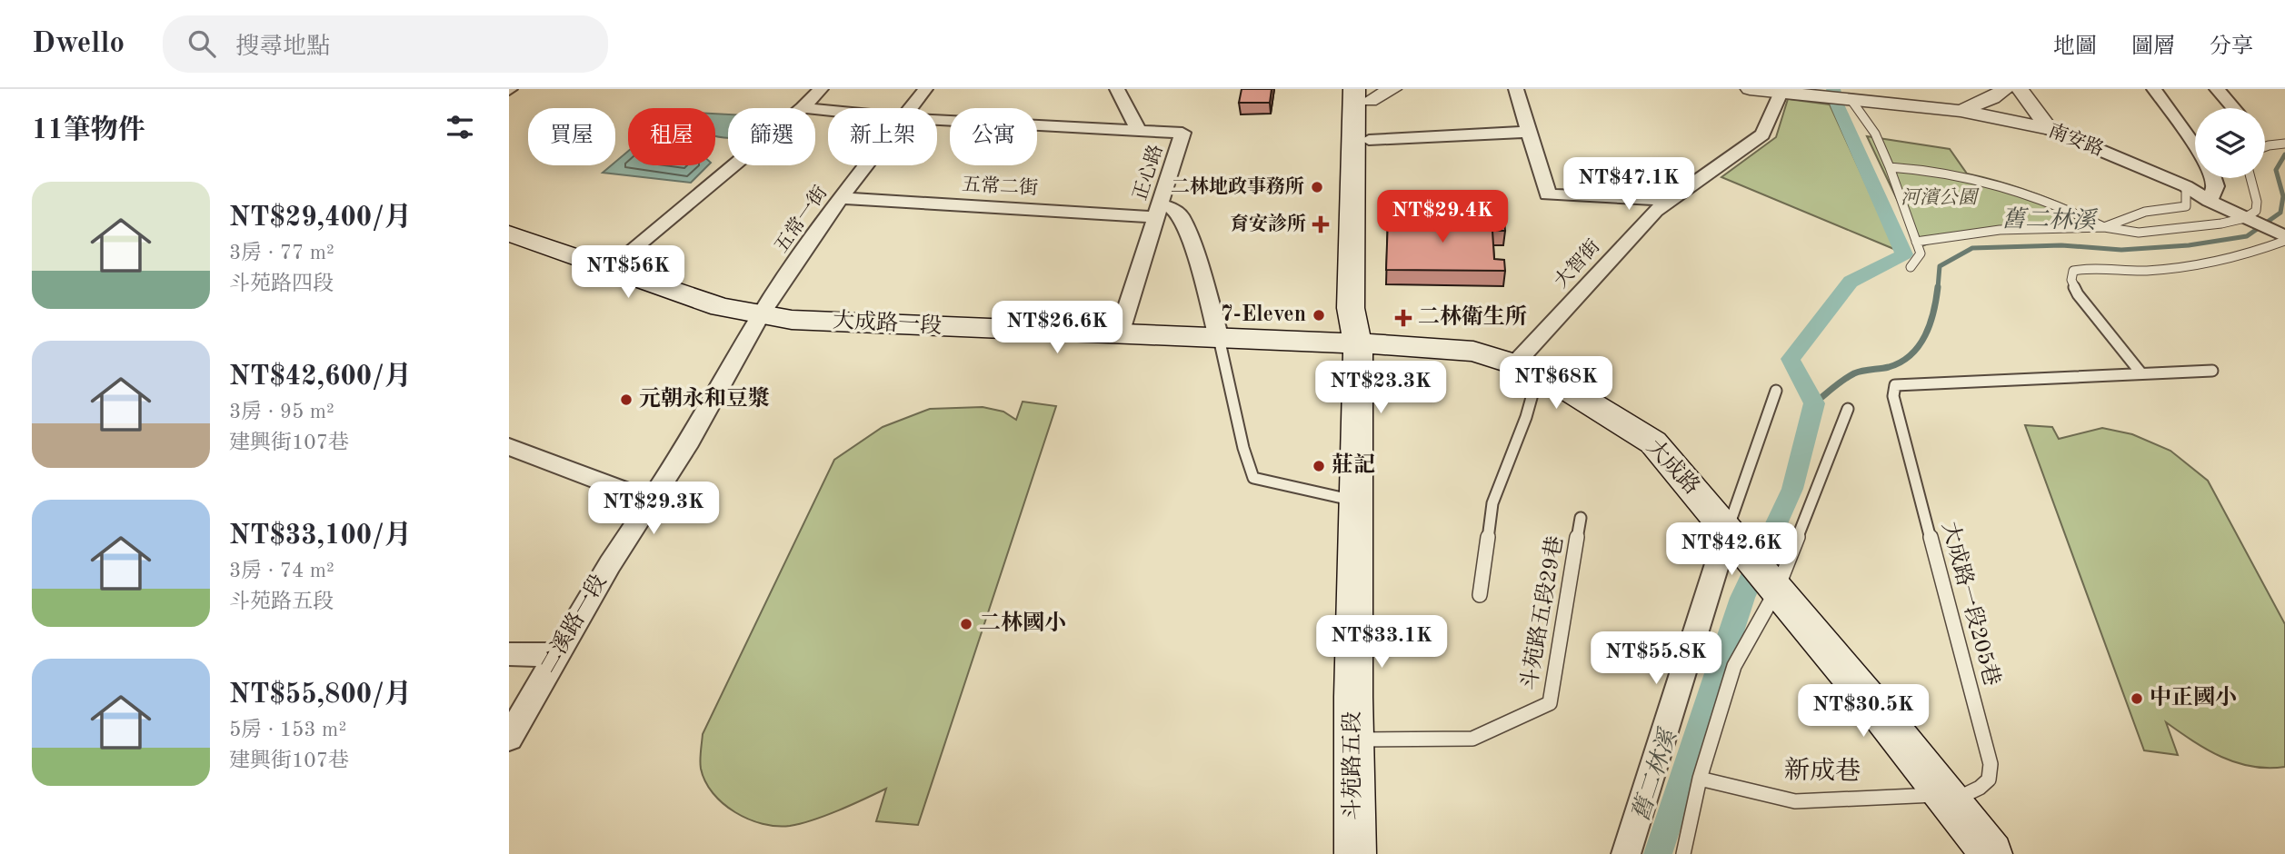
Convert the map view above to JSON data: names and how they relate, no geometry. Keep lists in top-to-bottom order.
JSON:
{
  "streets": {
    "main road": ["大成路一段", "大成路", "斗苑路五段"],
    "street": [
      "南安路",
      "正心路",
      "五常二街",
      "五常一街",
      "大智街",
      "二溪路一段"
    ],
    "lane": ["大成路一段205巷", "斗苑路五段29巷", "新成巷"]
  },
  "crossings": [
    ["南安路", "大智街"],
    ["正心路", "五常二街"],
    ["正心路", "大成路一段"],
    ["五常二街", "五常一街"],
    ["五常一街", "大成路一段"],
    ["五常一街", "二溪路一段"],
    ["大智街", "大成路"],
    ["大成路一段", "大成路"],
    ["大成路一段", "二溪路一段"],
    ["大成路一段", "斗苑路五段"],
    ["大成路", "斗苑路五段"],
    ["大成路一段205巷", "新成巷"],
    ["斗苑路五段29巷", "斗苑路五段"]
  ],
  "water": ["舊二林溪"],
  "parks": ["河濱公園"],
  "places": {
    "other": [
      "二林地政事務所",
      "7-Eleven",
      "元朝永和豆漿",
      "莊記",
      "二林國小",
      "中正國小"
    ],
    "health": ["育安診所", "二林衛生所"]
  },
  "page": {
    "header": "Dwello",
    "search": "搜尋地點",
    "nav": ["地圖", "圖層", "分享"],
    "heading": "11筆物件",
    "chip": [
      "買屋",
      "租屋",
      "篩選",
      "新上架",
      "公寓"
    ],
    "price": [
      "NT$47.1K",
      "NT$29.4K",
      "NT$56K",
      "NT$26.6K",
      "NT$68K",
      "NT$23.3K",
      "NT$29.3K",
      "NT$42.6K",
      "NT$33.1K",
      "NT$55.8K",
      "NT$30.5K"
    ],
    "list": [
      {
        "name": "NT$29,400/月",
        "note": "3房 · 77 m² · 斗苑路四段"
      },
      {
        "name": "NT$42,600/月",
        "note": "3房 · 95 m² · 建興街107巷"
      },
      {
        "name": "NT$33,100/月",
        "note": "3房 · 74 m² · 斗苑路五段"
      },
      {
        "name": "NT$55,800/月",
        "note": "5房 · 153 m² · 建興街107巷"
      }
    ]
  }
}
